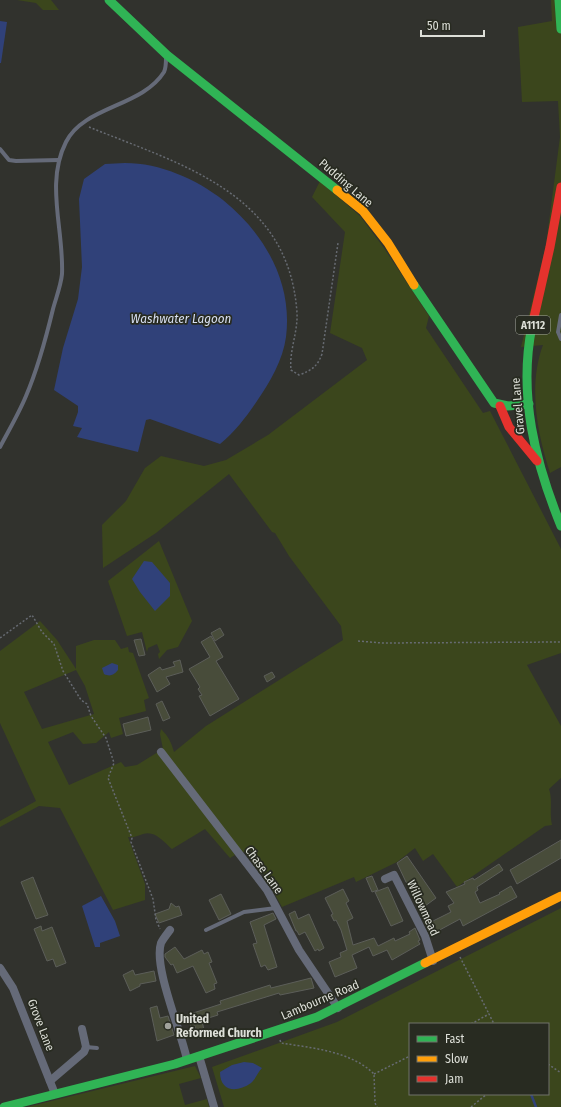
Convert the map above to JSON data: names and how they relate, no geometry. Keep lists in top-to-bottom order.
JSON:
{
  "streets": {
    "main road": [
      "Pudding Lane",
      "A1112",
      "Gravel Lane",
      "Lambourne Road"
    ],
    "street": ["Chase Lane", "Willowmead", "Grove Lane"]
  },
  "crossings": [
    ["Chase Lane", "Lambourne Road"],
    ["Willowmead", "Lambourne Road"],
    ["Lambourne Road", "Grove Lane"]
  ],
  "water": ["Washwater Lagoon"],
  "places": ["United Reformed Church"],
  "legend": ["Fast", "Slow", "Jam"],
  "scale_bar": "50 m"
}
